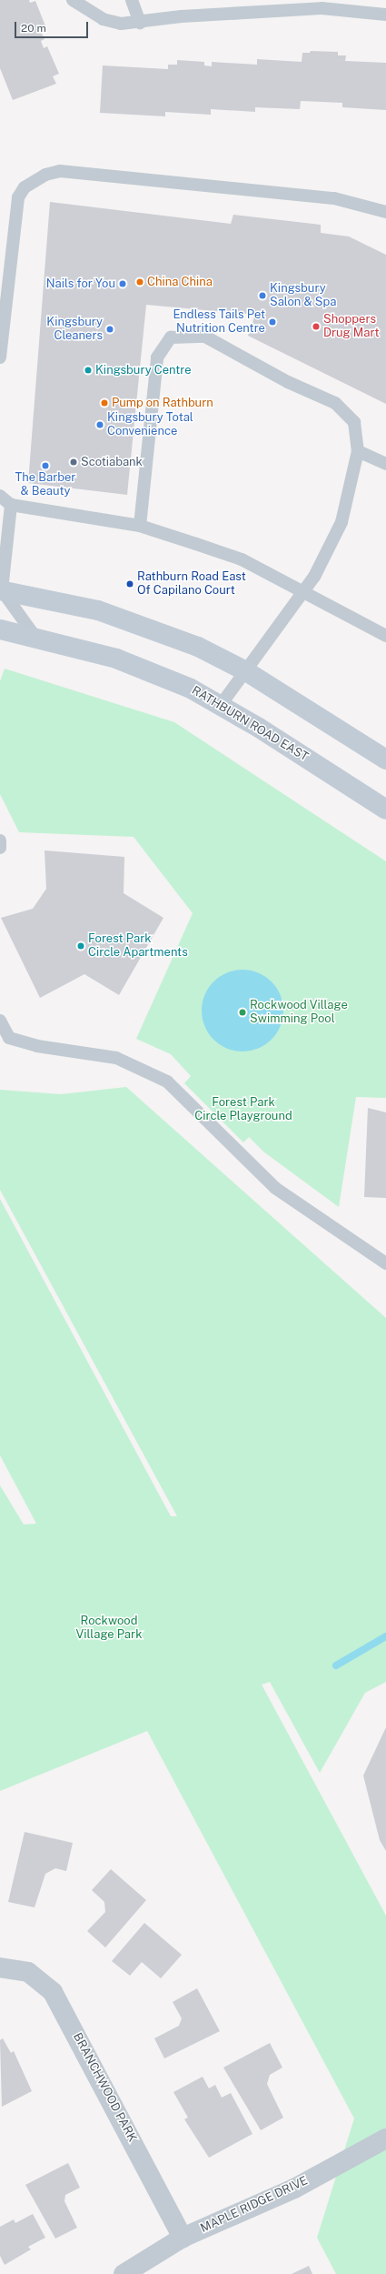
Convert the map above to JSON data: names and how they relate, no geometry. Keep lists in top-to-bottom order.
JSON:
{
  "streets": {
    "street": ["RATHBURN ROAD EAST", "BRANCHWOOD PARK", "MAPLE RIDGE DRIVE"]
  },
  "crossings": [
    ["BRANCHWOOD PARK", "MAPLE RIDGE DRIVE"]
  ],
  "parks": ["Forest Park Circle Playground", "Rockwood Village Park"],
  "places": [
    "China China",
    "Nails for You",
    "Kingsbury Salon & Spa",
    "Endless Tails Pet Nutrition Centre",
    "Shoppers Drug Mart",
    "Kingsbury Cleaners",
    "Kingsbury Centre",
    "Pump on Rathburn",
    "Kingsbury Total Convenience",
    "Scotiabank",
    "The Barber & Beauty",
    "Rathburn Road East Of Capilano Court",
    "Forest Park Circle Apartments",
    "Rockwood Village Swimming Pool"
  ],
  "scale_bar": "20 m"
}
